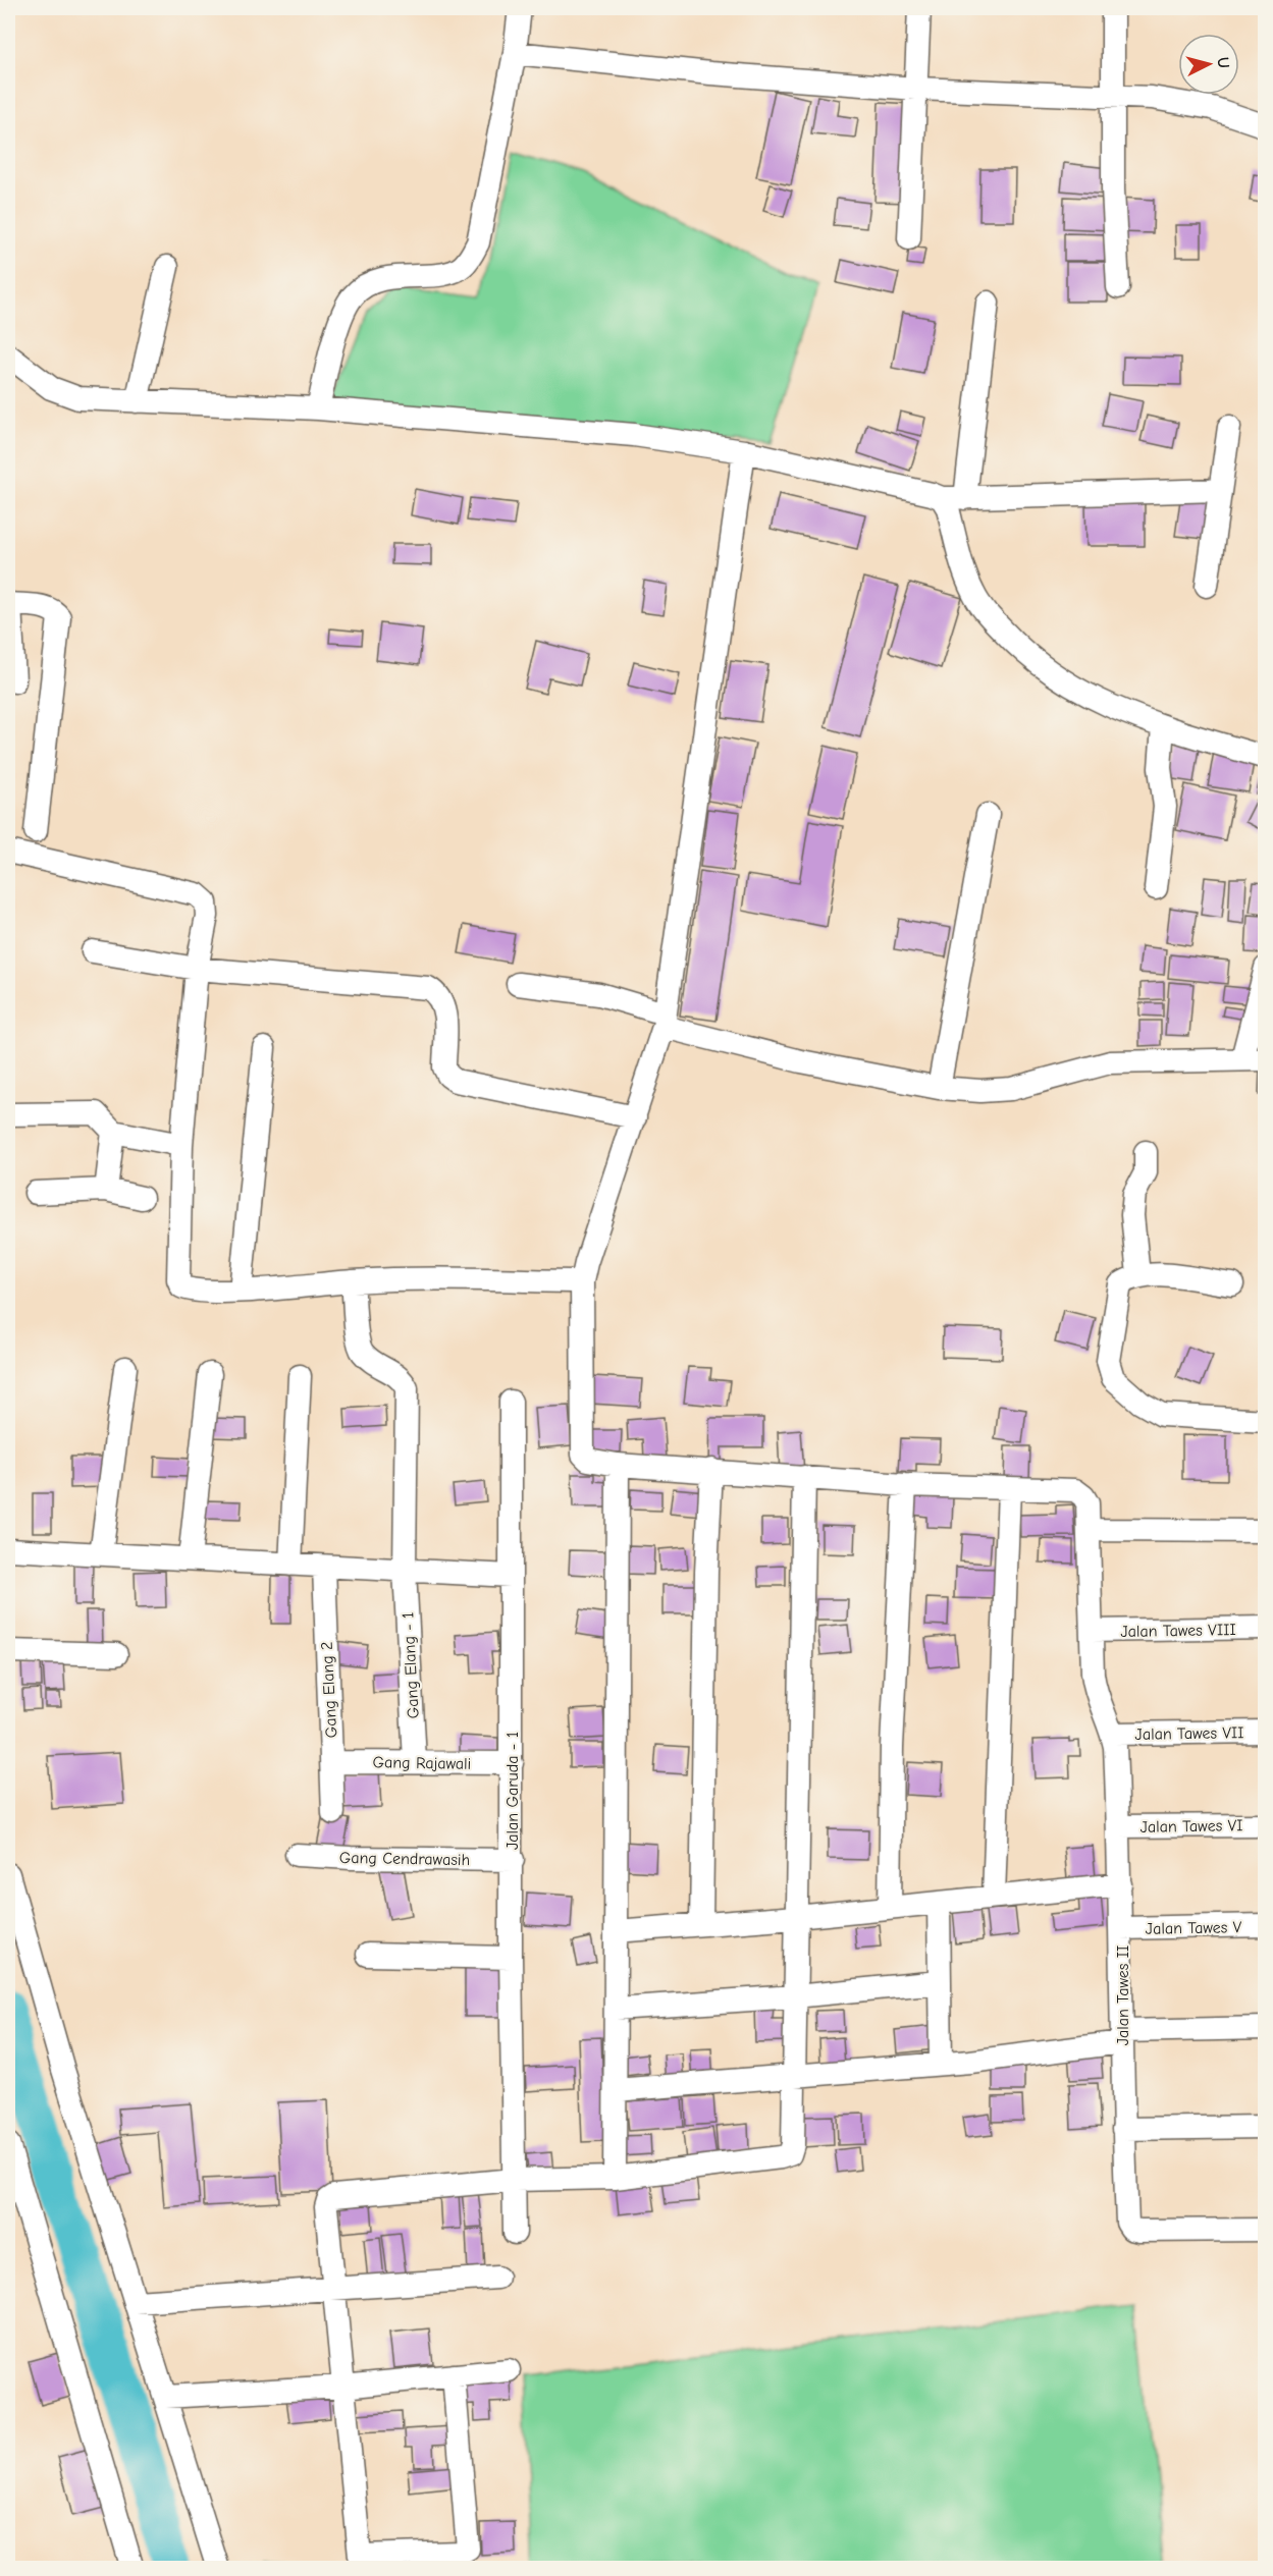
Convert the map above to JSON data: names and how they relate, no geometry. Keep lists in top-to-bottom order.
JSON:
{
  "streets": {
    "street": [
      "Jalan Tawes VIII",
      "Gang Elang - 1",
      "Gang Elang 2",
      "Jalan Tawes VII",
      "Gang Rajawali",
      "Jalan Garuda - 1",
      "Jalan Tawes VI",
      "Gang Cendrawasih",
      "Jalan Tawes V",
      "Jalan Tawes II"
    ]
  },
  "crossings": [
    ["Jalan Tawes VIII", "Jalan Tawes II"],
    ["Gang Elang - 1", "Gang Rajawali"],
    ["Gang Elang 2", "Gang Rajawali"],
    ["Jalan Tawes VII", "Jalan Tawes II"],
    ["Gang Rajawali", "Jalan Garuda - 1"],
    ["Jalan Garuda - 1", "Gang Cendrawasih"],
    ["Jalan Tawes VI", "Jalan Tawes II"],
    ["Jalan Tawes V", "Jalan Tawes II"]
  ],
  "north": "right"
}
